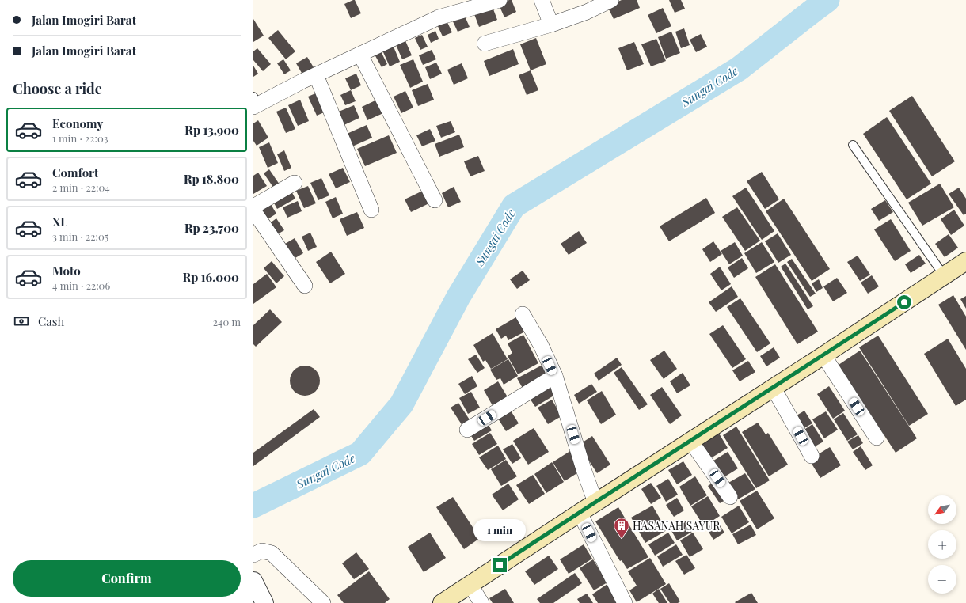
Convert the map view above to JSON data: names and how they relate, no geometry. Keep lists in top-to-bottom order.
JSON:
{
  "water": ["Sungai Code"],
  "places": {
    "building": ["HASANAH SAYUR"]
  },
  "north": "bottom left",
  "page": {
    "banner": ["Jalan Imogiri Barat", "Jalan Imogiri Barat"],
    "heading": "Choose a ride",
    "list": [
      {
        "name": "Economy",
        "note": "1 min · 22:03",
        "value": "Rp 13,900"
      },
      {
        "name": "Comfort",
        "note": "2 min · 22:04",
        "value": "Rp 18,800"
      },
      {
        "name": "XL",
        "note": "3 min · 22:05",
        "value": "Rp 23,700"
      },
      {
        "name": "Moto",
        "note": "4 min · 22:06",
        "value": "Rp 16,000"
      }
    ],
    "pay": ["Cash", "240 m"],
    "map_buttons": ["+", "−"],
    "bubble": "1 min",
    "buttons": "Confirm"
  }
}
